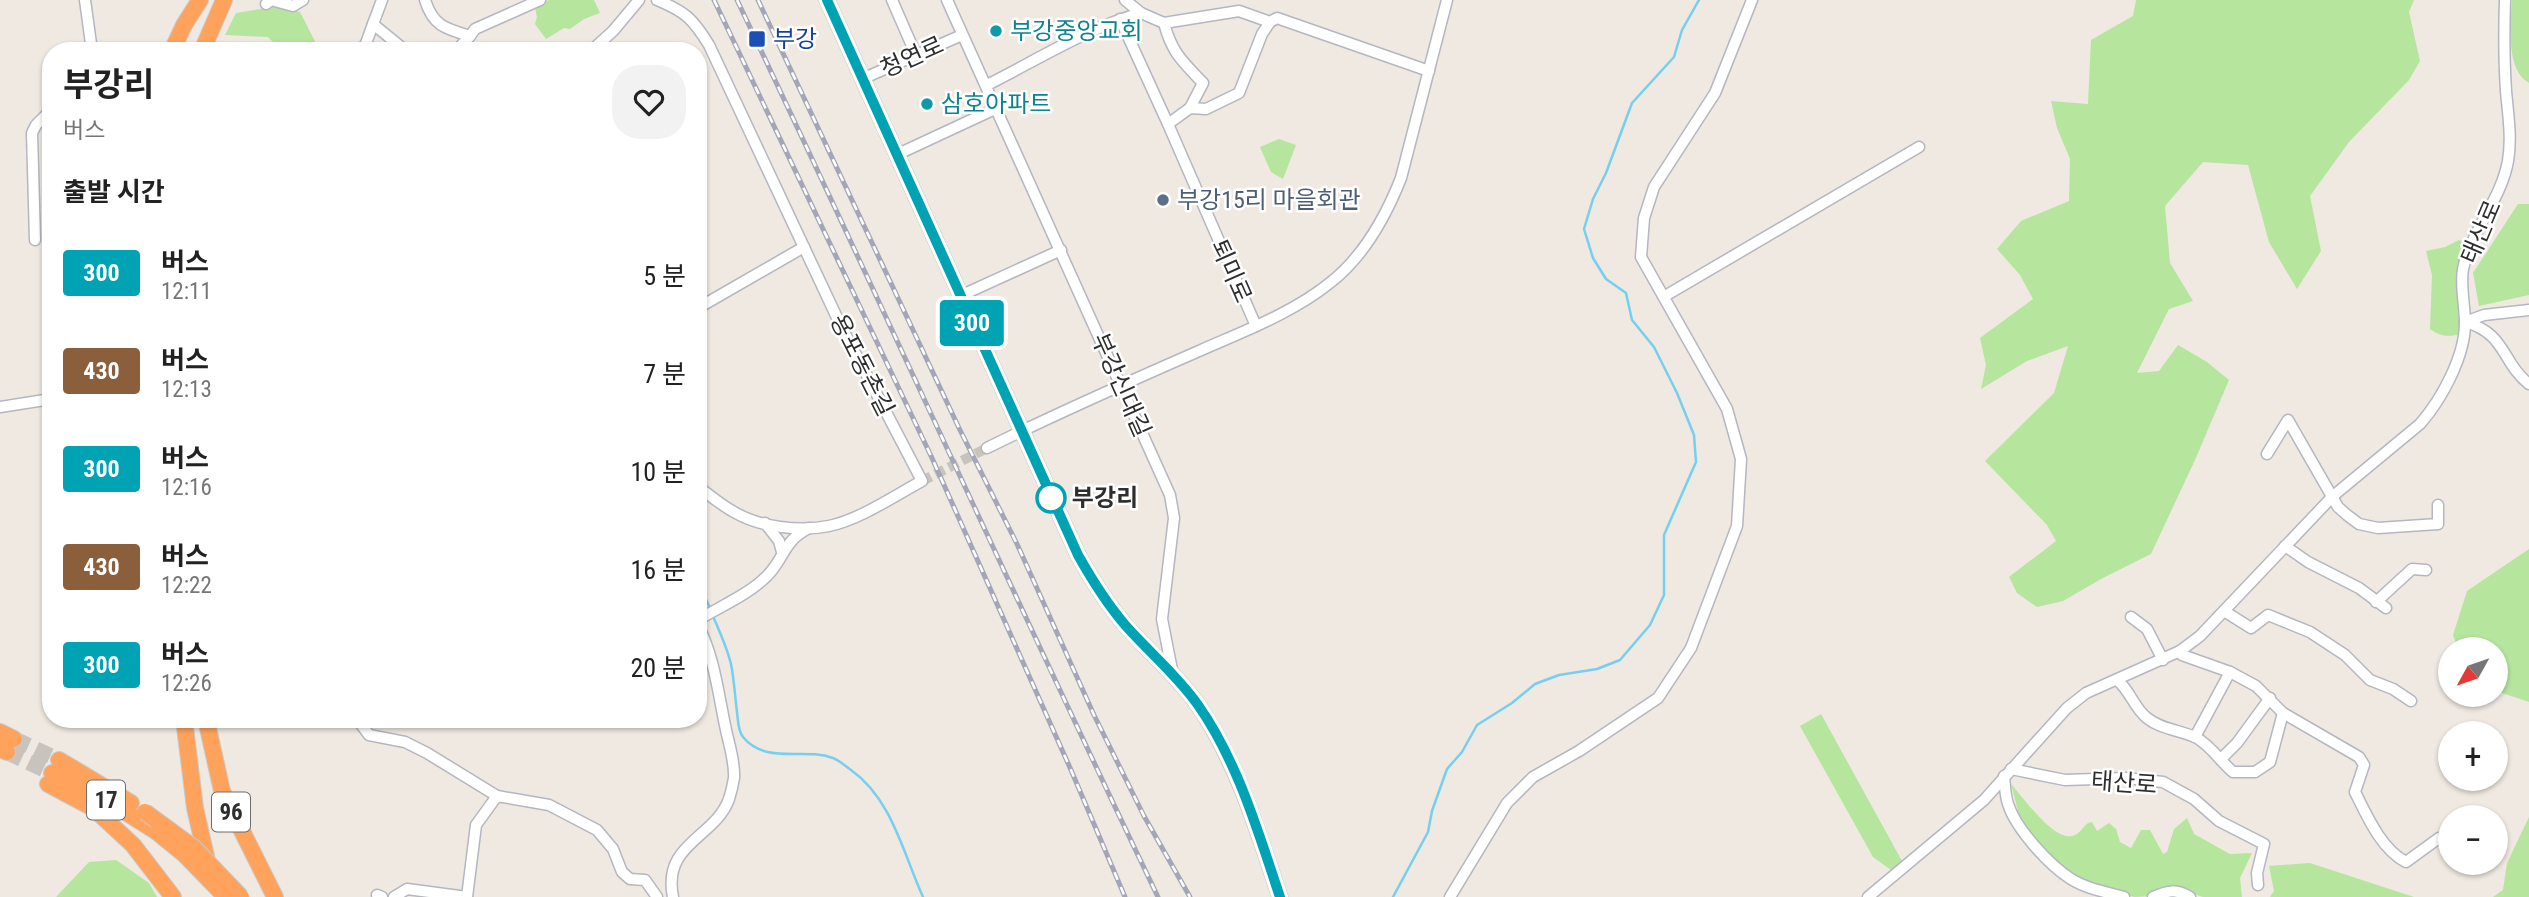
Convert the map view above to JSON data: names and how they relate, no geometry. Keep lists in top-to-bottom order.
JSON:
{
  "streets": {
    "highway": ["17", "96"],
    "main road": ["청연로"],
    "street": [
      "태산로",
      "퇴미로",
      "용포동촌길",
      "부강신대길"
    ]
  },
  "crossings": [
    ["청연로", "부강신대길"]
  ],
  "places": {
    "other": [
      "부강중앙교회",
      "삼호아파트",
      "부강15리 마을회관",
      "부강리"
    ],
    "transit": ["부강"]
  },
  "lines": ["bus line 300"],
  "north": "bottom left",
  "page": {
    "on_map": "300",
    "heading": [
      ["부강리", "버스"],
      "출발 시간"
    ],
    "list": [
      {
        "mark": "300",
        "name": "버스",
        "note": "12:11",
        "value": "5 분"
      },
      {
        "mark": "430",
        "name": "버스",
        "note": "12:13",
        "value": "7 분"
      },
      {
        "mark": "300",
        "name": "버스",
        "note": "12:16",
        "value": "10 분"
      },
      {
        "mark": "430",
        "name": "버스",
        "note": "12:22",
        "value": "16 분"
      },
      {
        "mark": "300",
        "name": "버스",
        "note": "12:26",
        "value": "20 분"
      }
    ],
    "map_buttons": ["+", "−"]
  }
}
